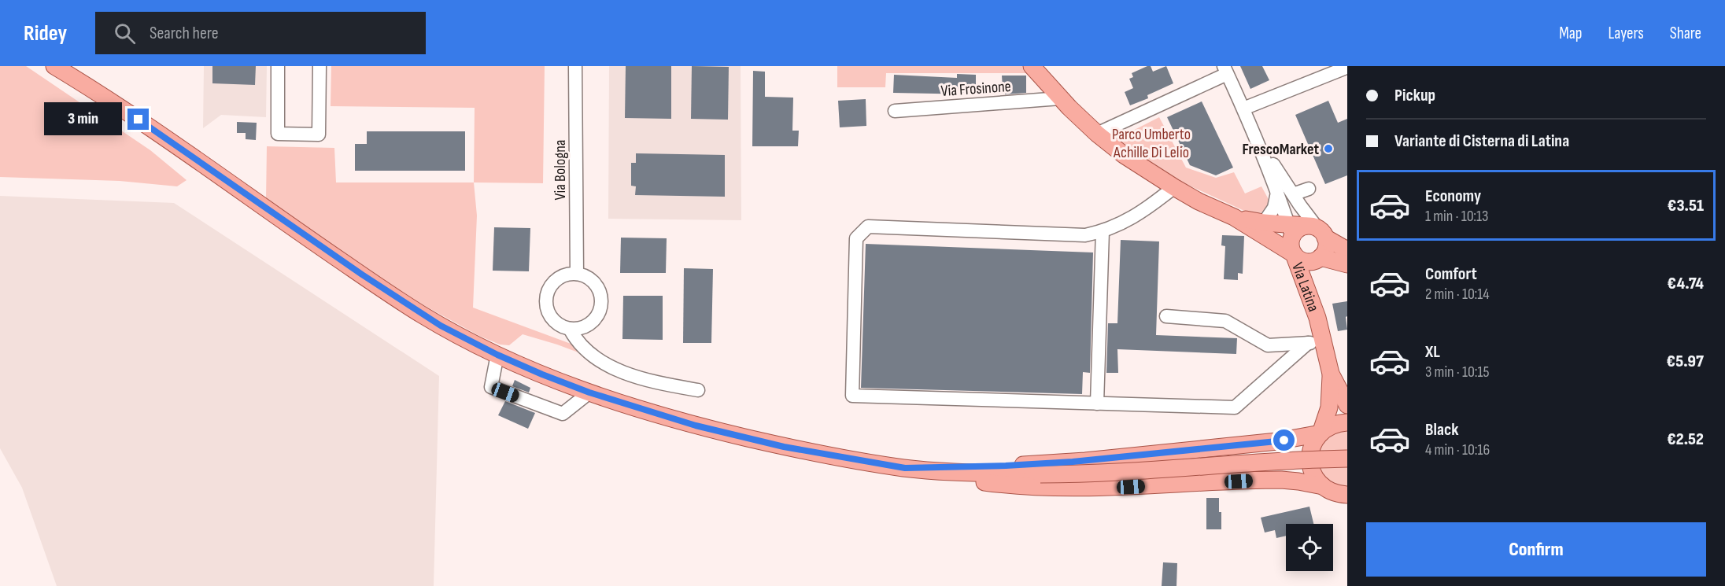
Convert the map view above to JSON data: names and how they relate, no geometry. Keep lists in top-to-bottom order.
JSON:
{
  "streets": {
    "main road": ["Via Latina"],
    "street": ["Via Frosinone", "Via Bologna"]
  },
  "parks": ["Parco Umberto Achille Di Lelio"],
  "places": ["FrescoMarket"],
  "page": {
    "header": "Ridey",
    "search": "Search here",
    "nav": ["Map", "Layers", "Share"],
    "banner": ["Pickup", "Variante di Cisterna di Latina"],
    "bubble": "3 min",
    "list": [
      {
        "name": "Economy",
        "note": "1 min · 10:13",
        "value": "€3.51"
      },
      {
        "name": "Comfort",
        "note": "2 min · 10:14",
        "value": "€4.74"
      },
      {
        "name": "XL",
        "note": "3 min · 10:15",
        "value": "€5.97"
      },
      {
        "name": "Black",
        "note": "4 min · 10:16",
        "value": "€2.52"
      }
    ],
    "buttons": "Confirm"
  }
}
